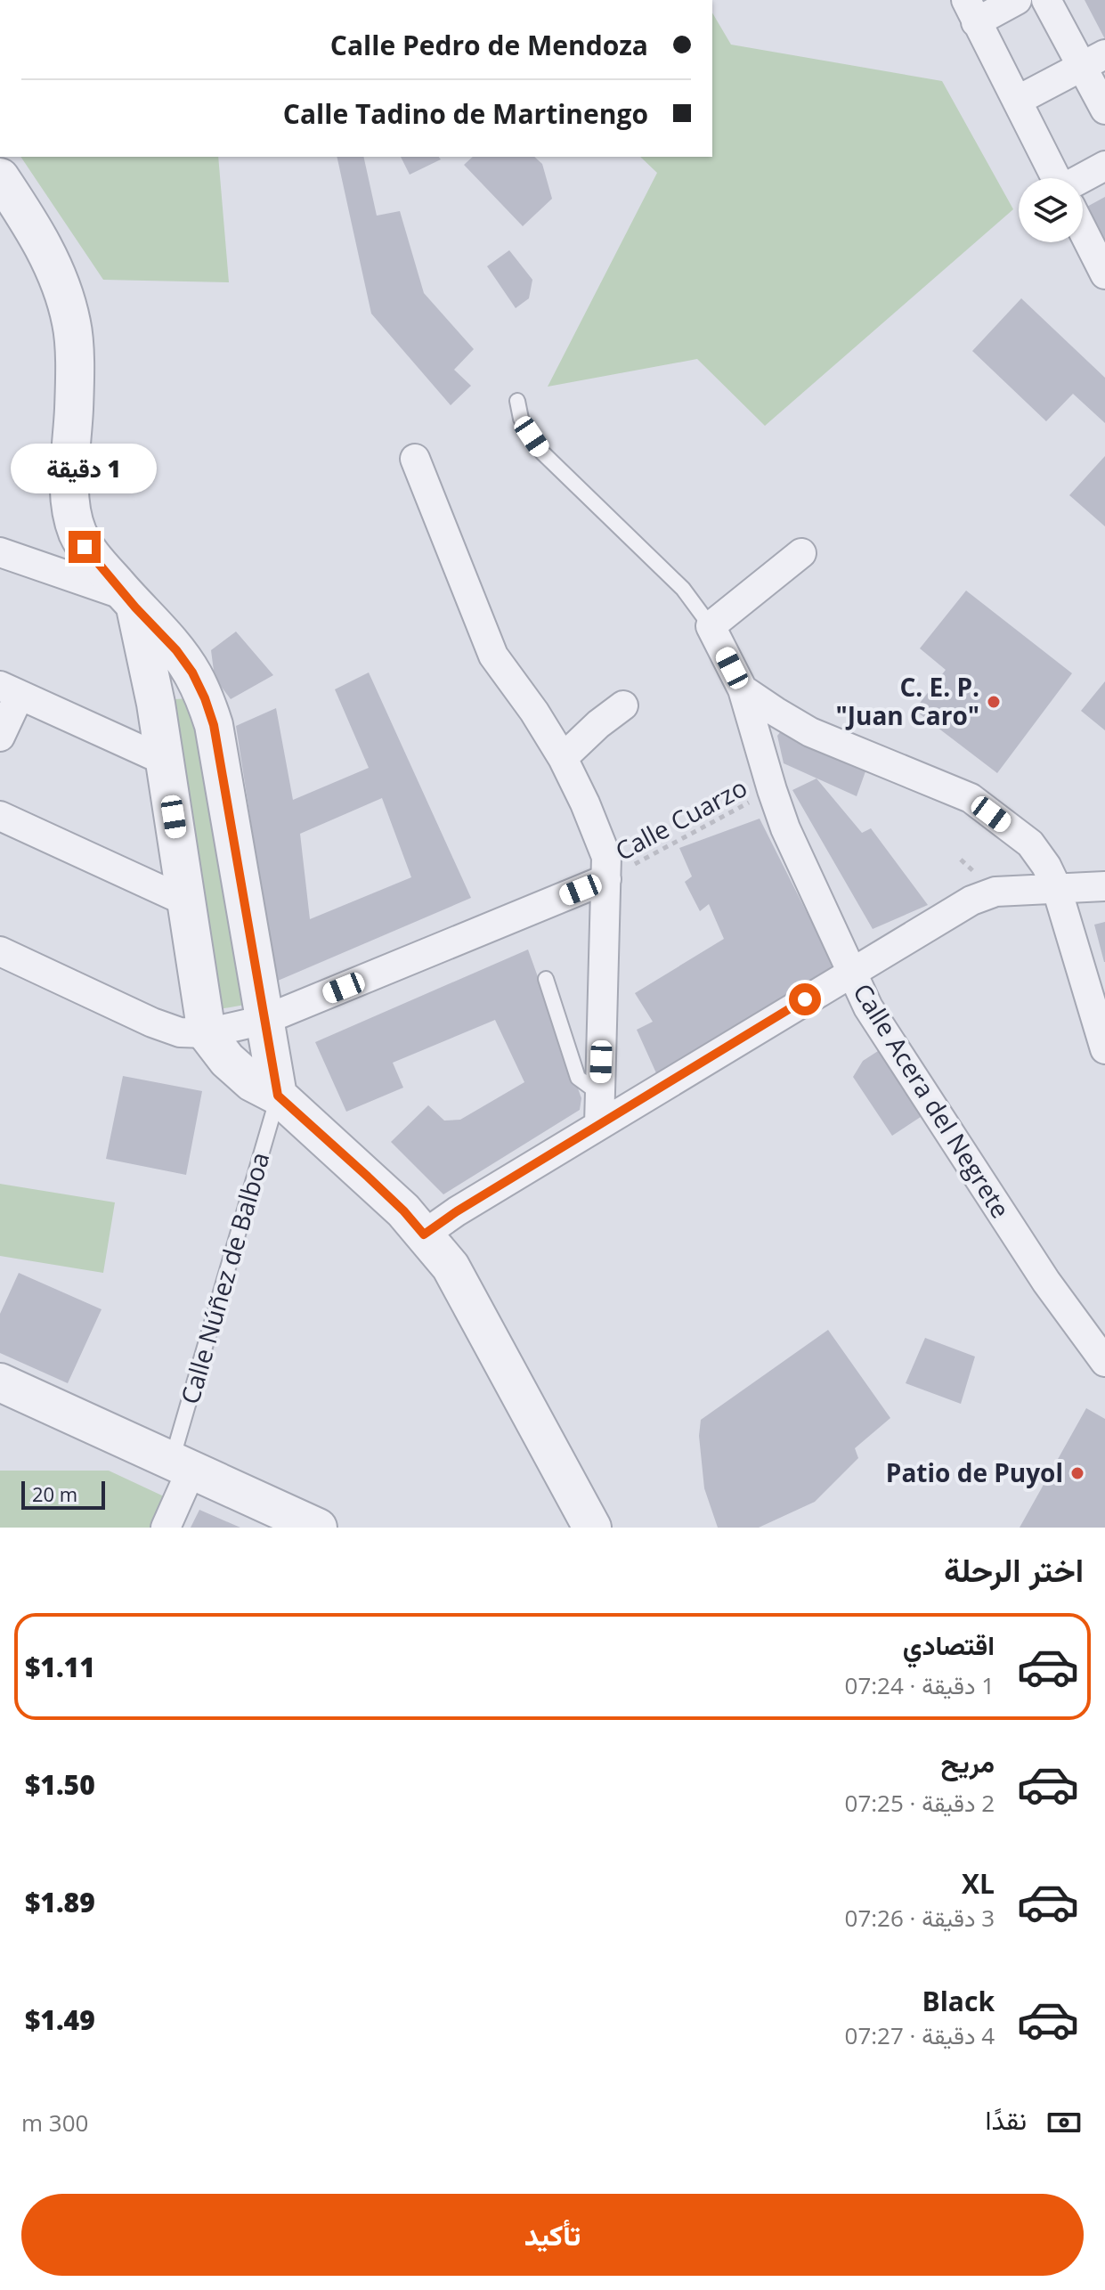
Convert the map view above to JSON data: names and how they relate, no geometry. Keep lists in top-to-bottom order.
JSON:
{
  "streets": {
    "street": ["Calle Acera del Negrete"],
    "lane": ["Calle Núñez de Balboa"],
    "path": ["Calle Cuarzo"]
  },
  "crossings": [
    ["Calle Cuarzo", "Calle Acera del Negrete"]
  ],
  "places": ["C. E. P. \"Juan Caro\"", "Patio de Puyol"],
  "scale_bar": "20 m",
  "page": {
    "banner": ["Calle Pedro de Mendoza", "Calle Tadino de Martinengo"],
    "bubble": "1 دقيقة",
    "scale": "20 m",
    "heading": "اختر الرحلة",
    "list": [
      {
        "name": "اقتصادي",
        "note": "1 دقيقة · 07:24",
        "value": "$1.11"
      },
      {
        "name": "مريح",
        "note": "2 دقيقة · 07:25",
        "value": "$1.50"
      },
      {
        "name": "XL",
        "note": "3 دقيقة · 07:26",
        "value": "$1.89"
      },
      {
        "name": "Black",
        "note": "4 دقيقة · 07:27",
        "value": "$1.49"
      }
    ],
    "pay": ["نقدًا", "300 m"],
    "buttons": "تأكيد"
  }
}
